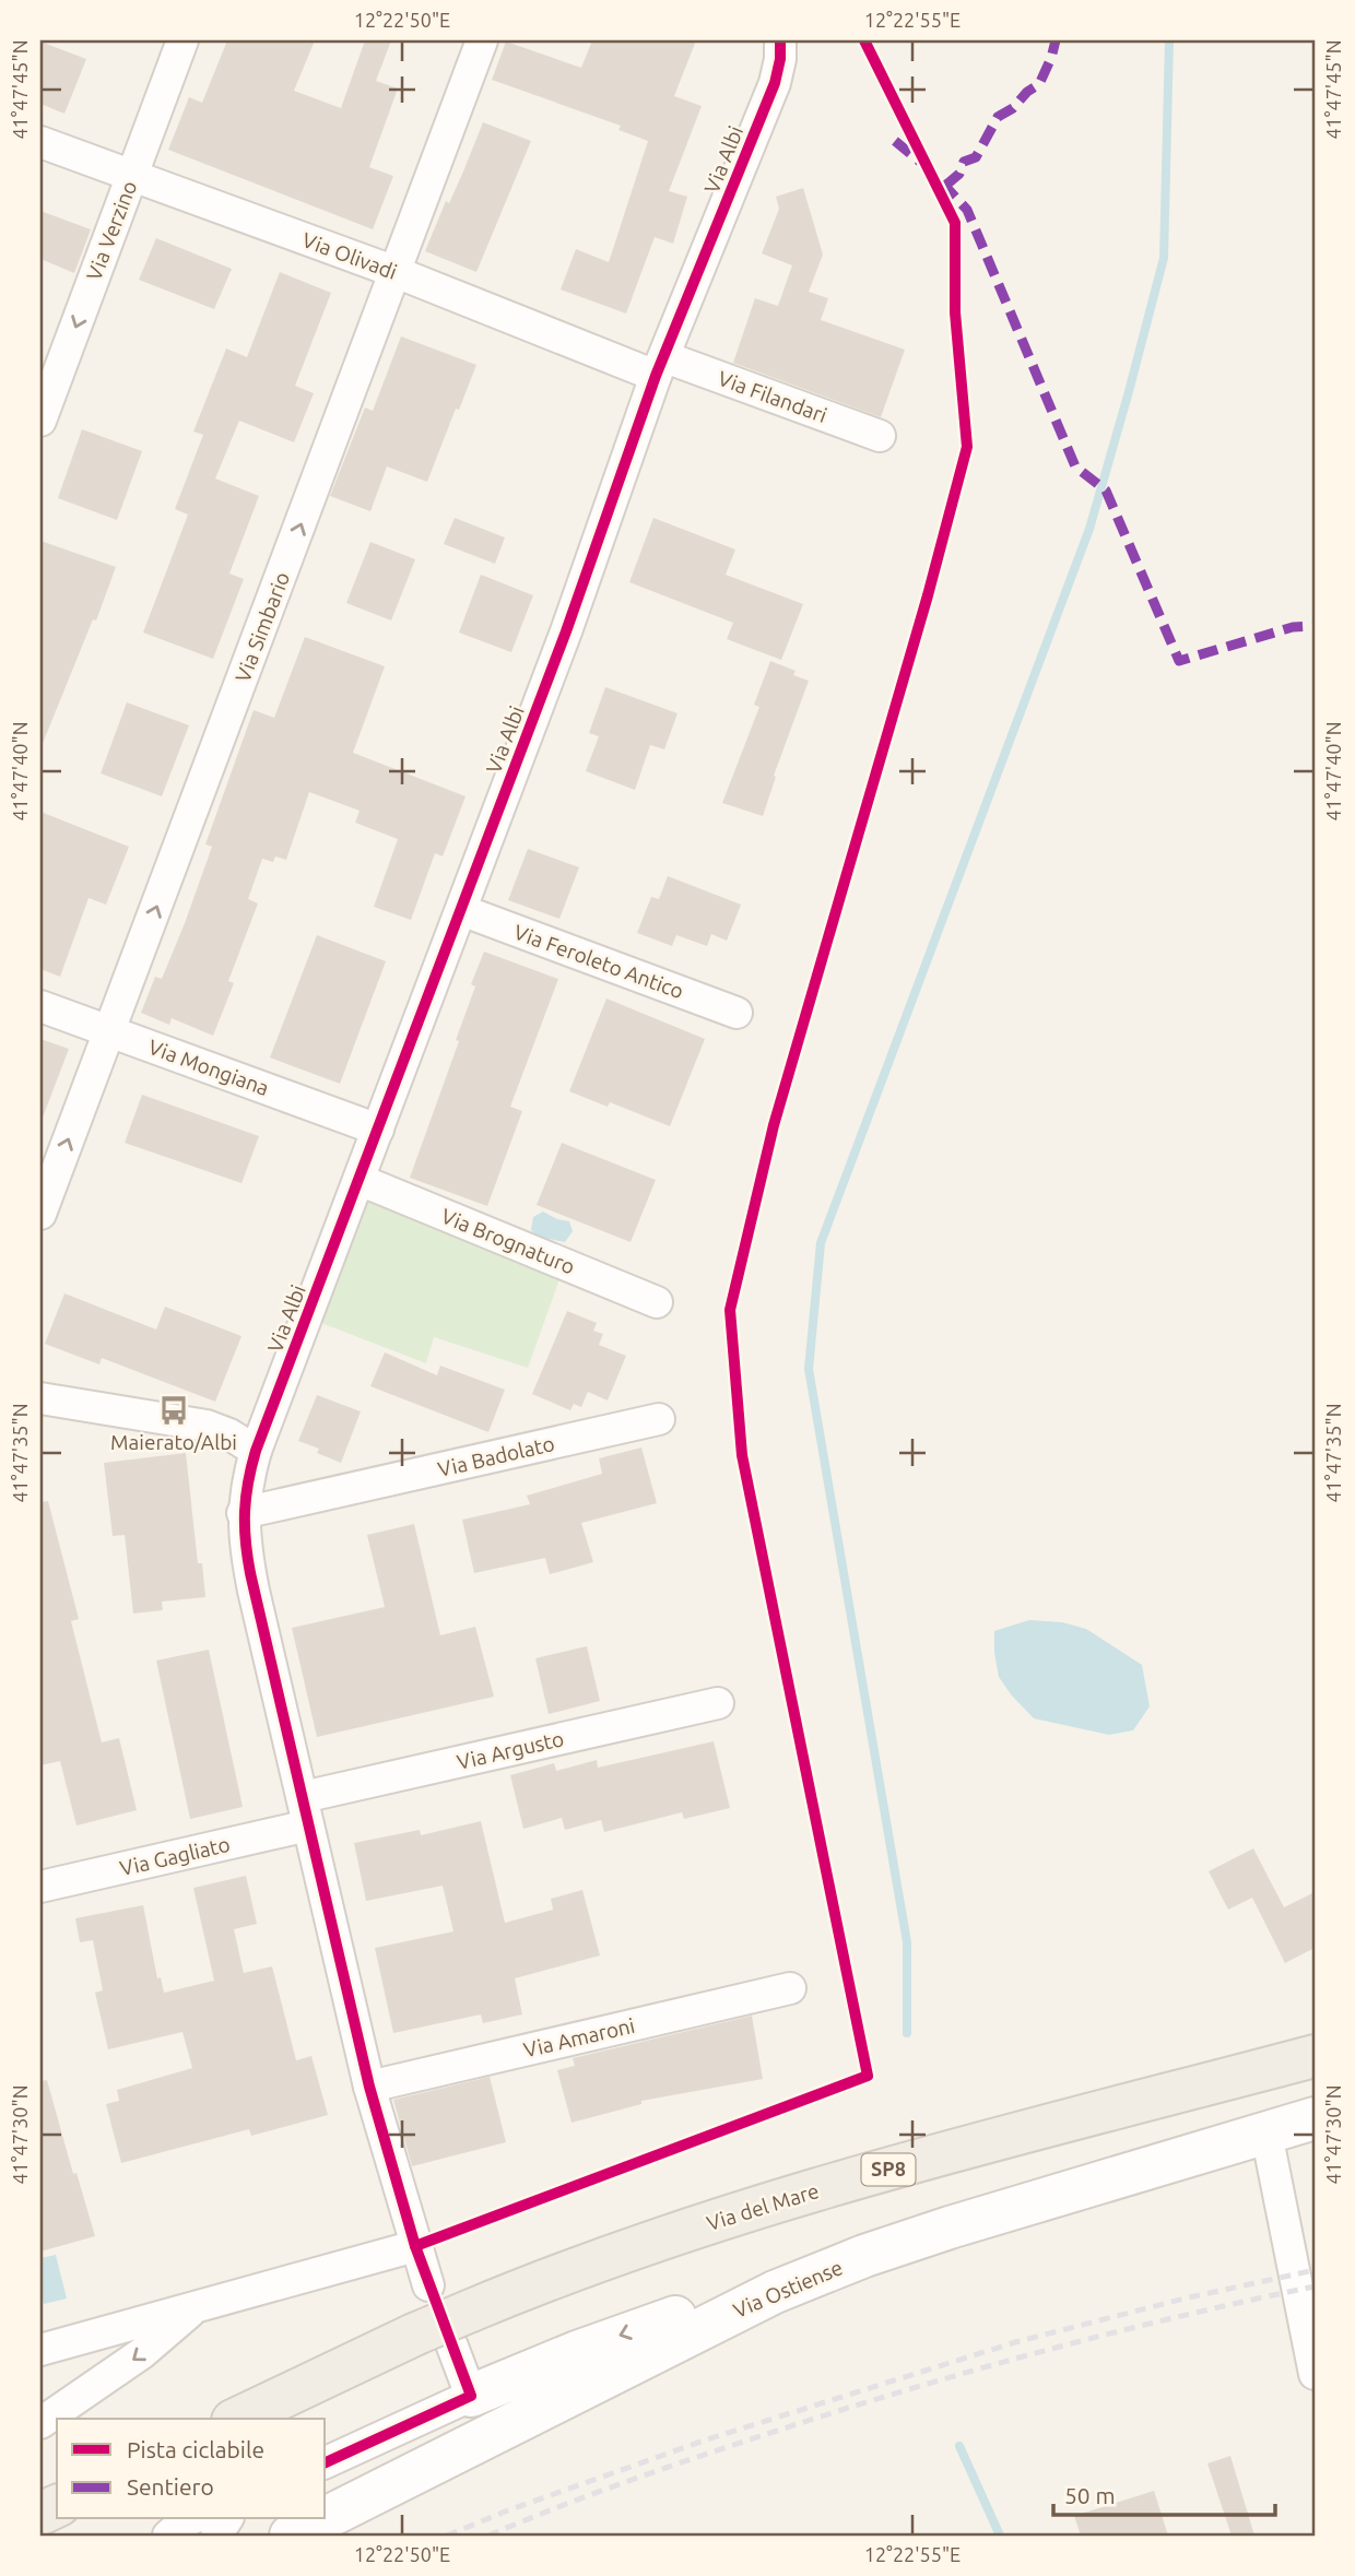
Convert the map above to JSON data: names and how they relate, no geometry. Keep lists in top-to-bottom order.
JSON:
{
  "streets": {
    "main road": ["SP8", "Via del Mare", "Via Ostiense"],
    "street": [
      "Via Albi",
      "Via Verzino",
      "Via Olivadi",
      "Via Filandari",
      "Via Simbario",
      "Via Feroleto Antico",
      "Via Mongiana",
      "Via Brognaturo",
      "Via Badolato",
      "Via Argusto",
      "Via Gagliato",
      "Via Amaroni"
    ]
  },
  "crossings": [
    ["Via Albi", "Via Olivadi"],
    ["Via Albi", "Via Filandari"],
    ["Via Albi", "Via Feroleto Antico"],
    ["Via Albi", "Via Mongiana"],
    ["Via Albi", "Via Brognaturo"],
    ["Via Albi", "Via Badolato"],
    ["Via Albi", "Via Argusto"],
    ["Via Albi", "Via Gagliato"],
    ["Via Albi", "Via Amaroni"],
    ["Via Verzino", "Via Olivadi"],
    ["Via Olivadi", "Via Filandari"],
    ["Via Olivadi", "Via Simbario"],
    ["Via Simbario", "Via Mongiana"],
    ["Via Argusto", "Via Gagliato"]
  ],
  "one_way": ["Via Verzino", "Via Simbario"],
  "places": {
    "bus stop": ["Maierato/Albi"]
  },
  "legend": ["Pista ciclabile", "Sentiero"],
  "scale_bar": "50 m",
  "coordinates": [
    "12°22'50\"E",
    "12°22'55\"E",
    "41°47'45\"N",
    "41°47'40\"N",
    "41°47'35\"N",
    "41°47'30\"N"
  ]
}
